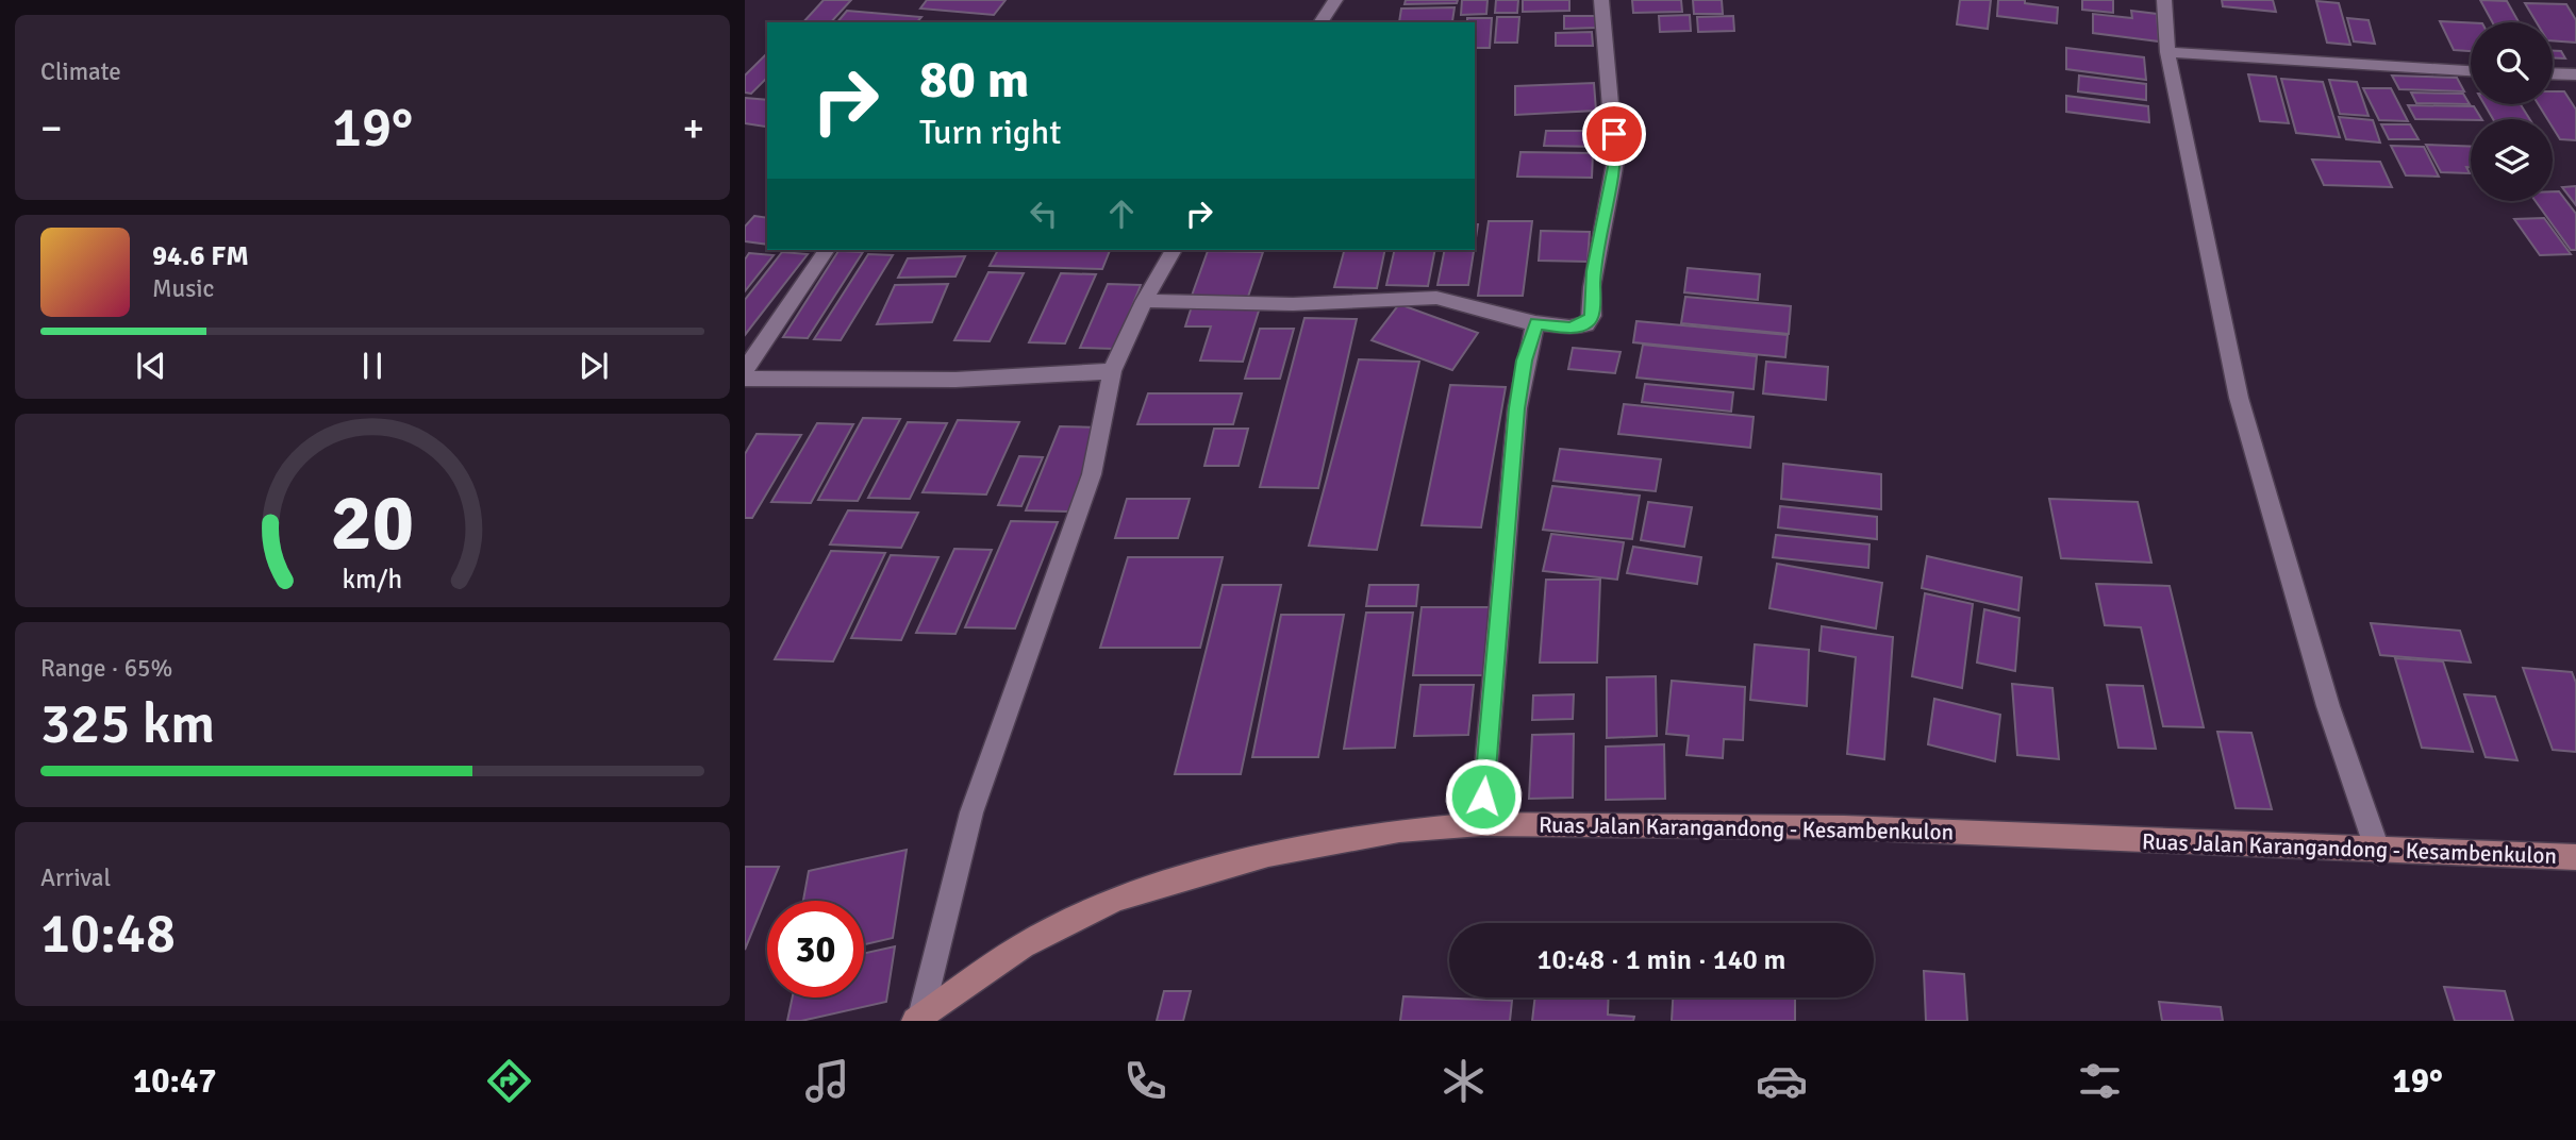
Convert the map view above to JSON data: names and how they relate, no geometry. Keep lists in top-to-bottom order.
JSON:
{
  "streets": {
    "main road": ["Ruas Jalan Karangandong - Kesambenkulon"]
  },
  "page": {
    "tile": [
      "Climate",
      ["Range · 65%", "325 km"],
      ["Arrival", "10:48"]
    ],
    "turn": ["80 m", "Turn right"],
    "heat": ["−", "19°", "+"],
    "song": ["94.6 FM", "Music"],
    "limit": "30",
    "trip": "10:48 · 1 min · 140 m",
    "tabs": ["10:47", "19°"],
    "gauge": ["20", "km/h"]
  }
}
